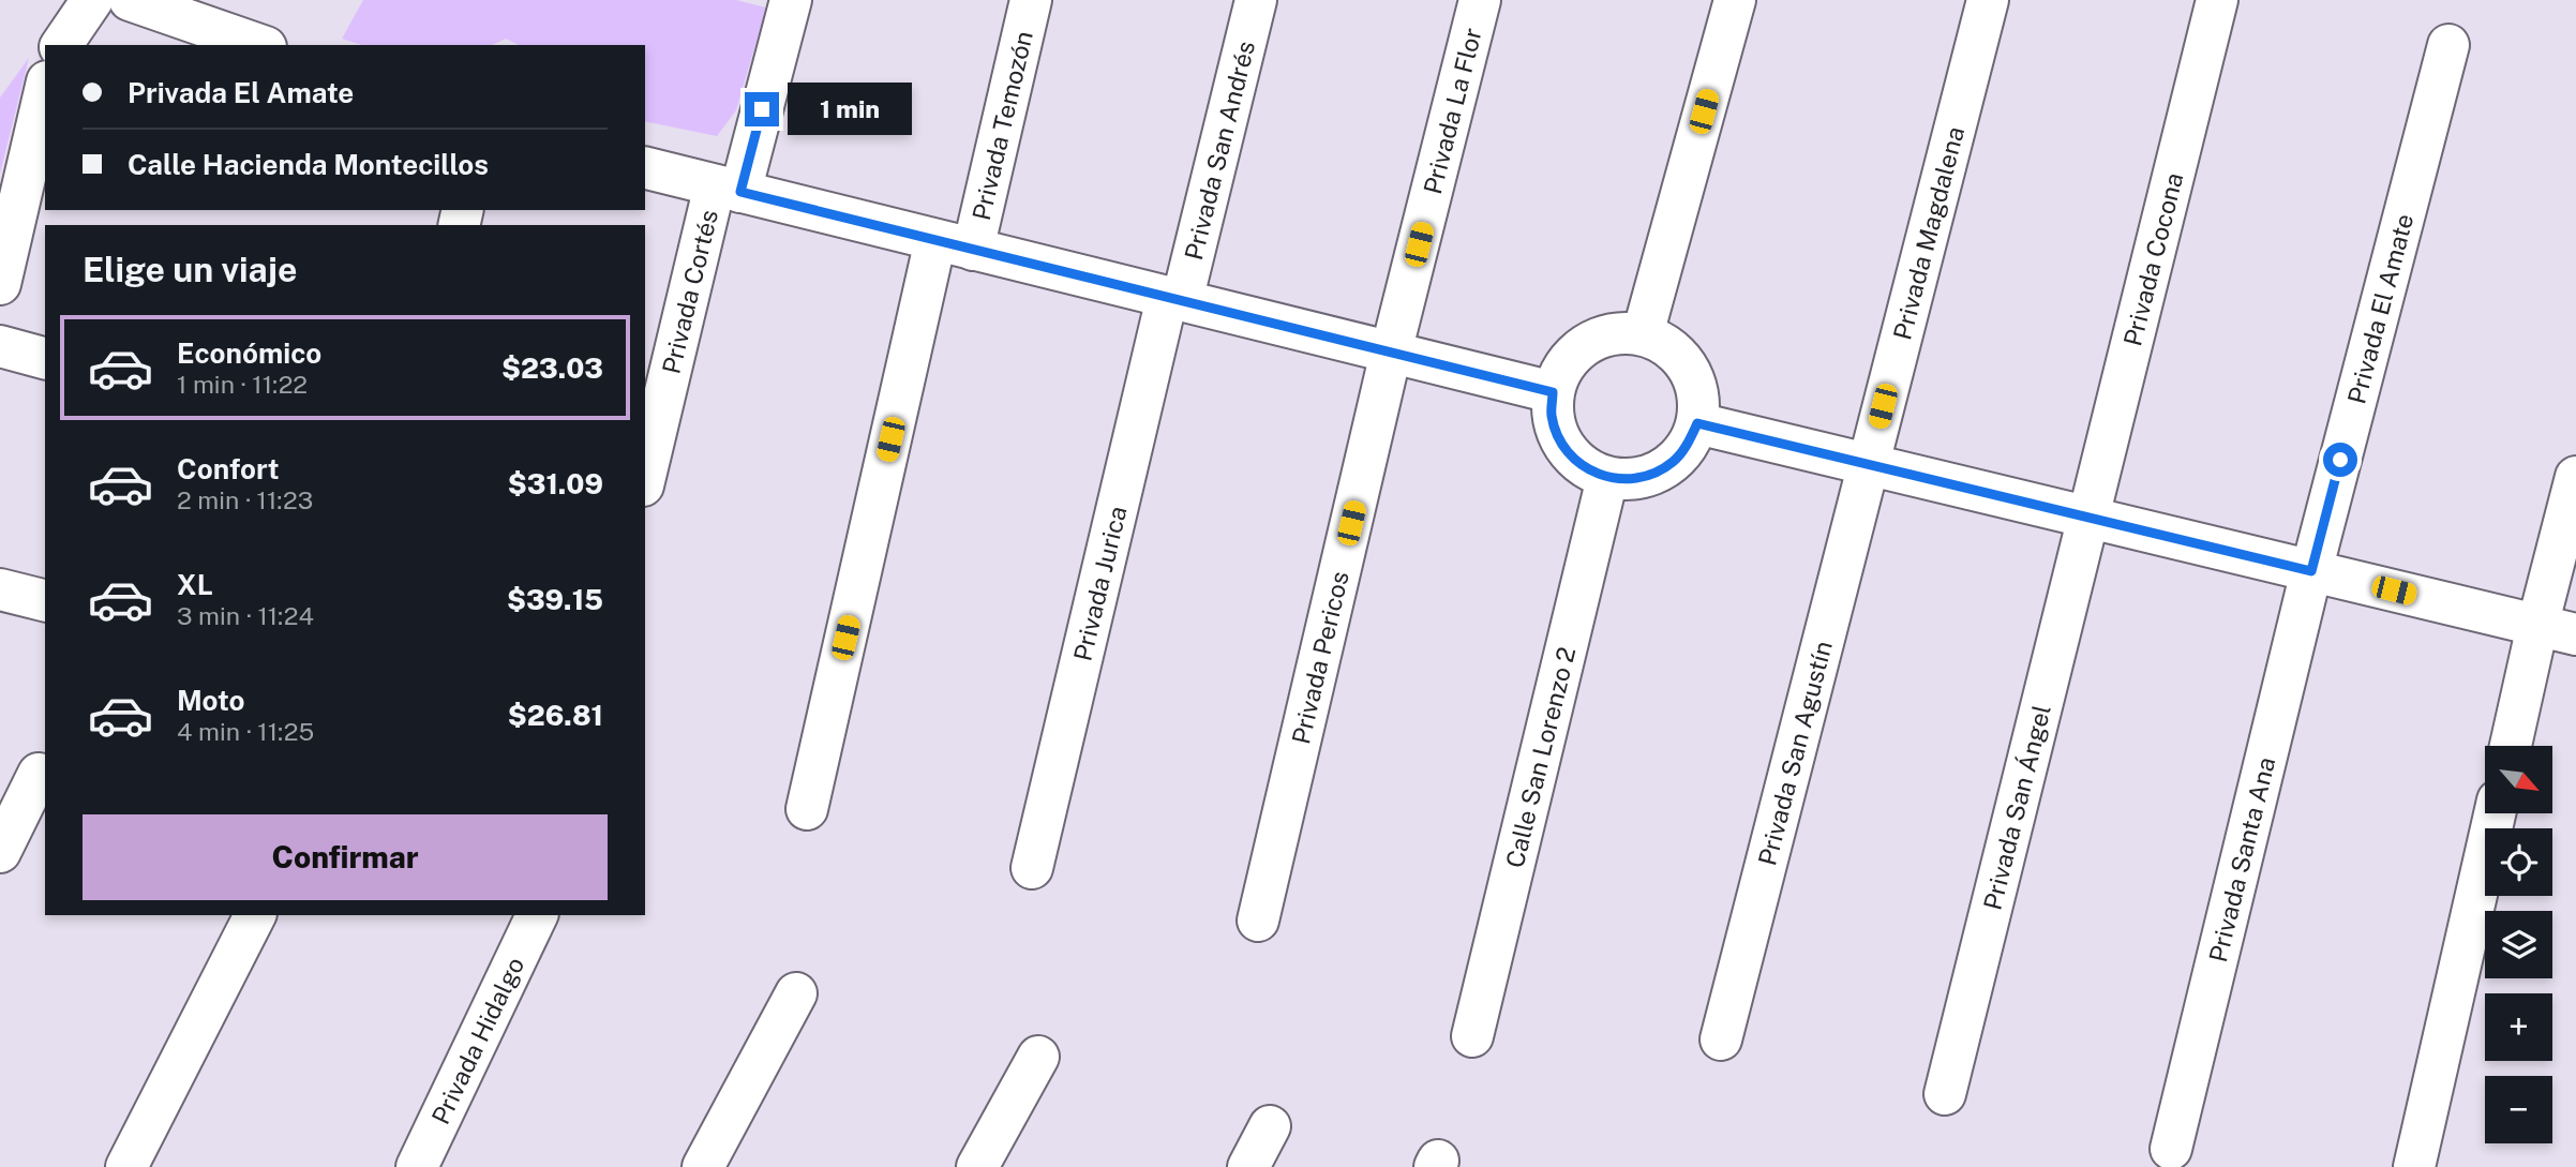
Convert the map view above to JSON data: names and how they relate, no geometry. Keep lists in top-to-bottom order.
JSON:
{
  "streets": {
    "street": [
      "Privada La Flor",
      "Privada Temozón",
      "Privada San Andrés",
      "Privada Magdalena",
      "Privada Cocona",
      "Privada Cortés",
      "Privada El Amate",
      "Privada Jurica",
      "Privada Pericos",
      "Privada San Agustín",
      "Calle San Lorenzo 2",
      "Privada San Ángel",
      "Privada Santa Ana",
      "Privada Hidalgo"
    ]
  },
  "crossings": [
    ["Privada La Flor", "Privada Pericos"],
    ["Privada San Andrés", "Privada Jurica"],
    ["Privada Magdalena", "Privada San Agustín"],
    ["Privada Cocona", "Privada San Ángel"],
    ["Privada El Amate", "Privada Santa Ana"]
  ],
  "north": "bottom right",
  "page": {
    "banner": ["Privada El Amate", "Calle Hacienda Montecillos"],
    "bubble": "1 min",
    "heading": "Elige un viaje",
    "list": [
      {
        "name": "Económico",
        "note": "1 min · 11:22",
        "value": "$23.03"
      },
      {
        "name": "Confort",
        "note": "2 min · 11:23",
        "value": "$31.09"
      },
      {
        "name": "XL",
        "note": "3 min · 11:24",
        "value": "$39.15"
      },
      {
        "name": "Moto",
        "note": "4 min · 11:25",
        "value": "$26.81"
      }
    ],
    "map_buttons": ["+", "−"],
    "buttons": "Confirmar"
  }
}
